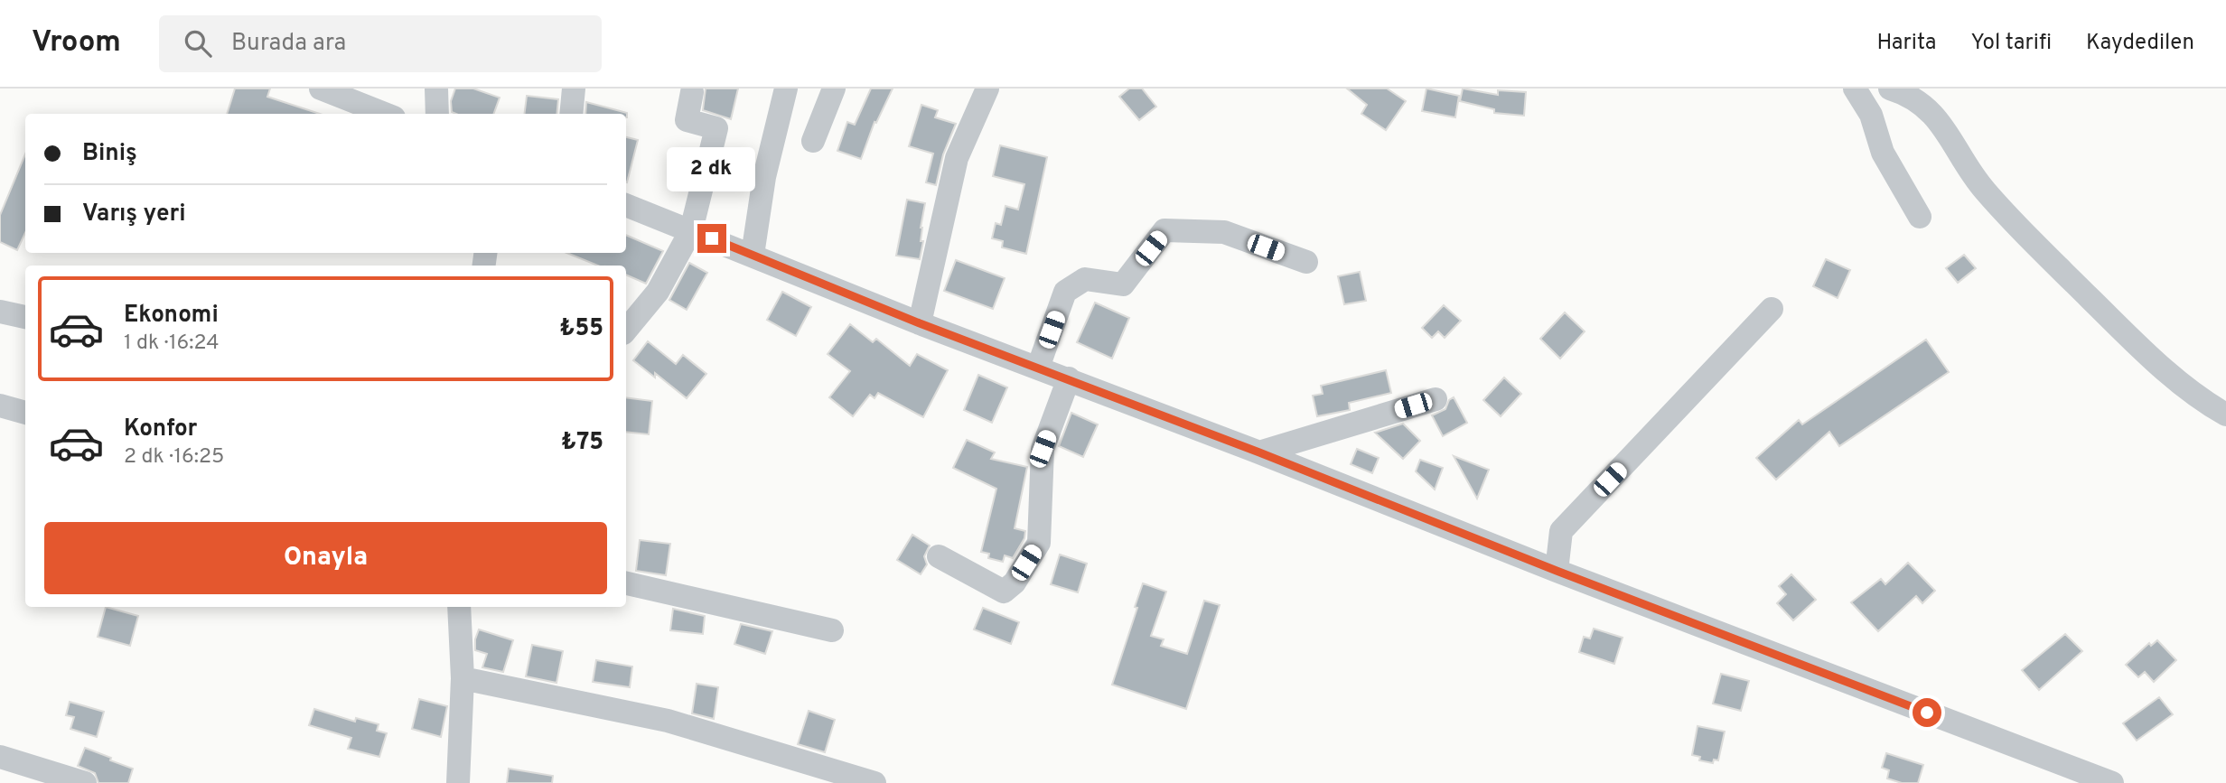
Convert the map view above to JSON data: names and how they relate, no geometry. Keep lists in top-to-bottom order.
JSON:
{
  "page": {
    "header": "Vroom",
    "search": "Burada ara",
    "nav": ["Harita", "Yol tarifi", "Kaydedilen"],
    "banner": ["Biniş", "Varış yeri"],
    "bubble": "2 dk",
    "list": [
      {
        "name": "Ekonomi",
        "note": "1 dk · 16:24",
        "value": "₺55"
      },
      {
        "name": "Konfor",
        "note": "2 dk · 16:25",
        "value": "₺75"
      }
    ],
    "buttons": "Onayla"
  }
}
